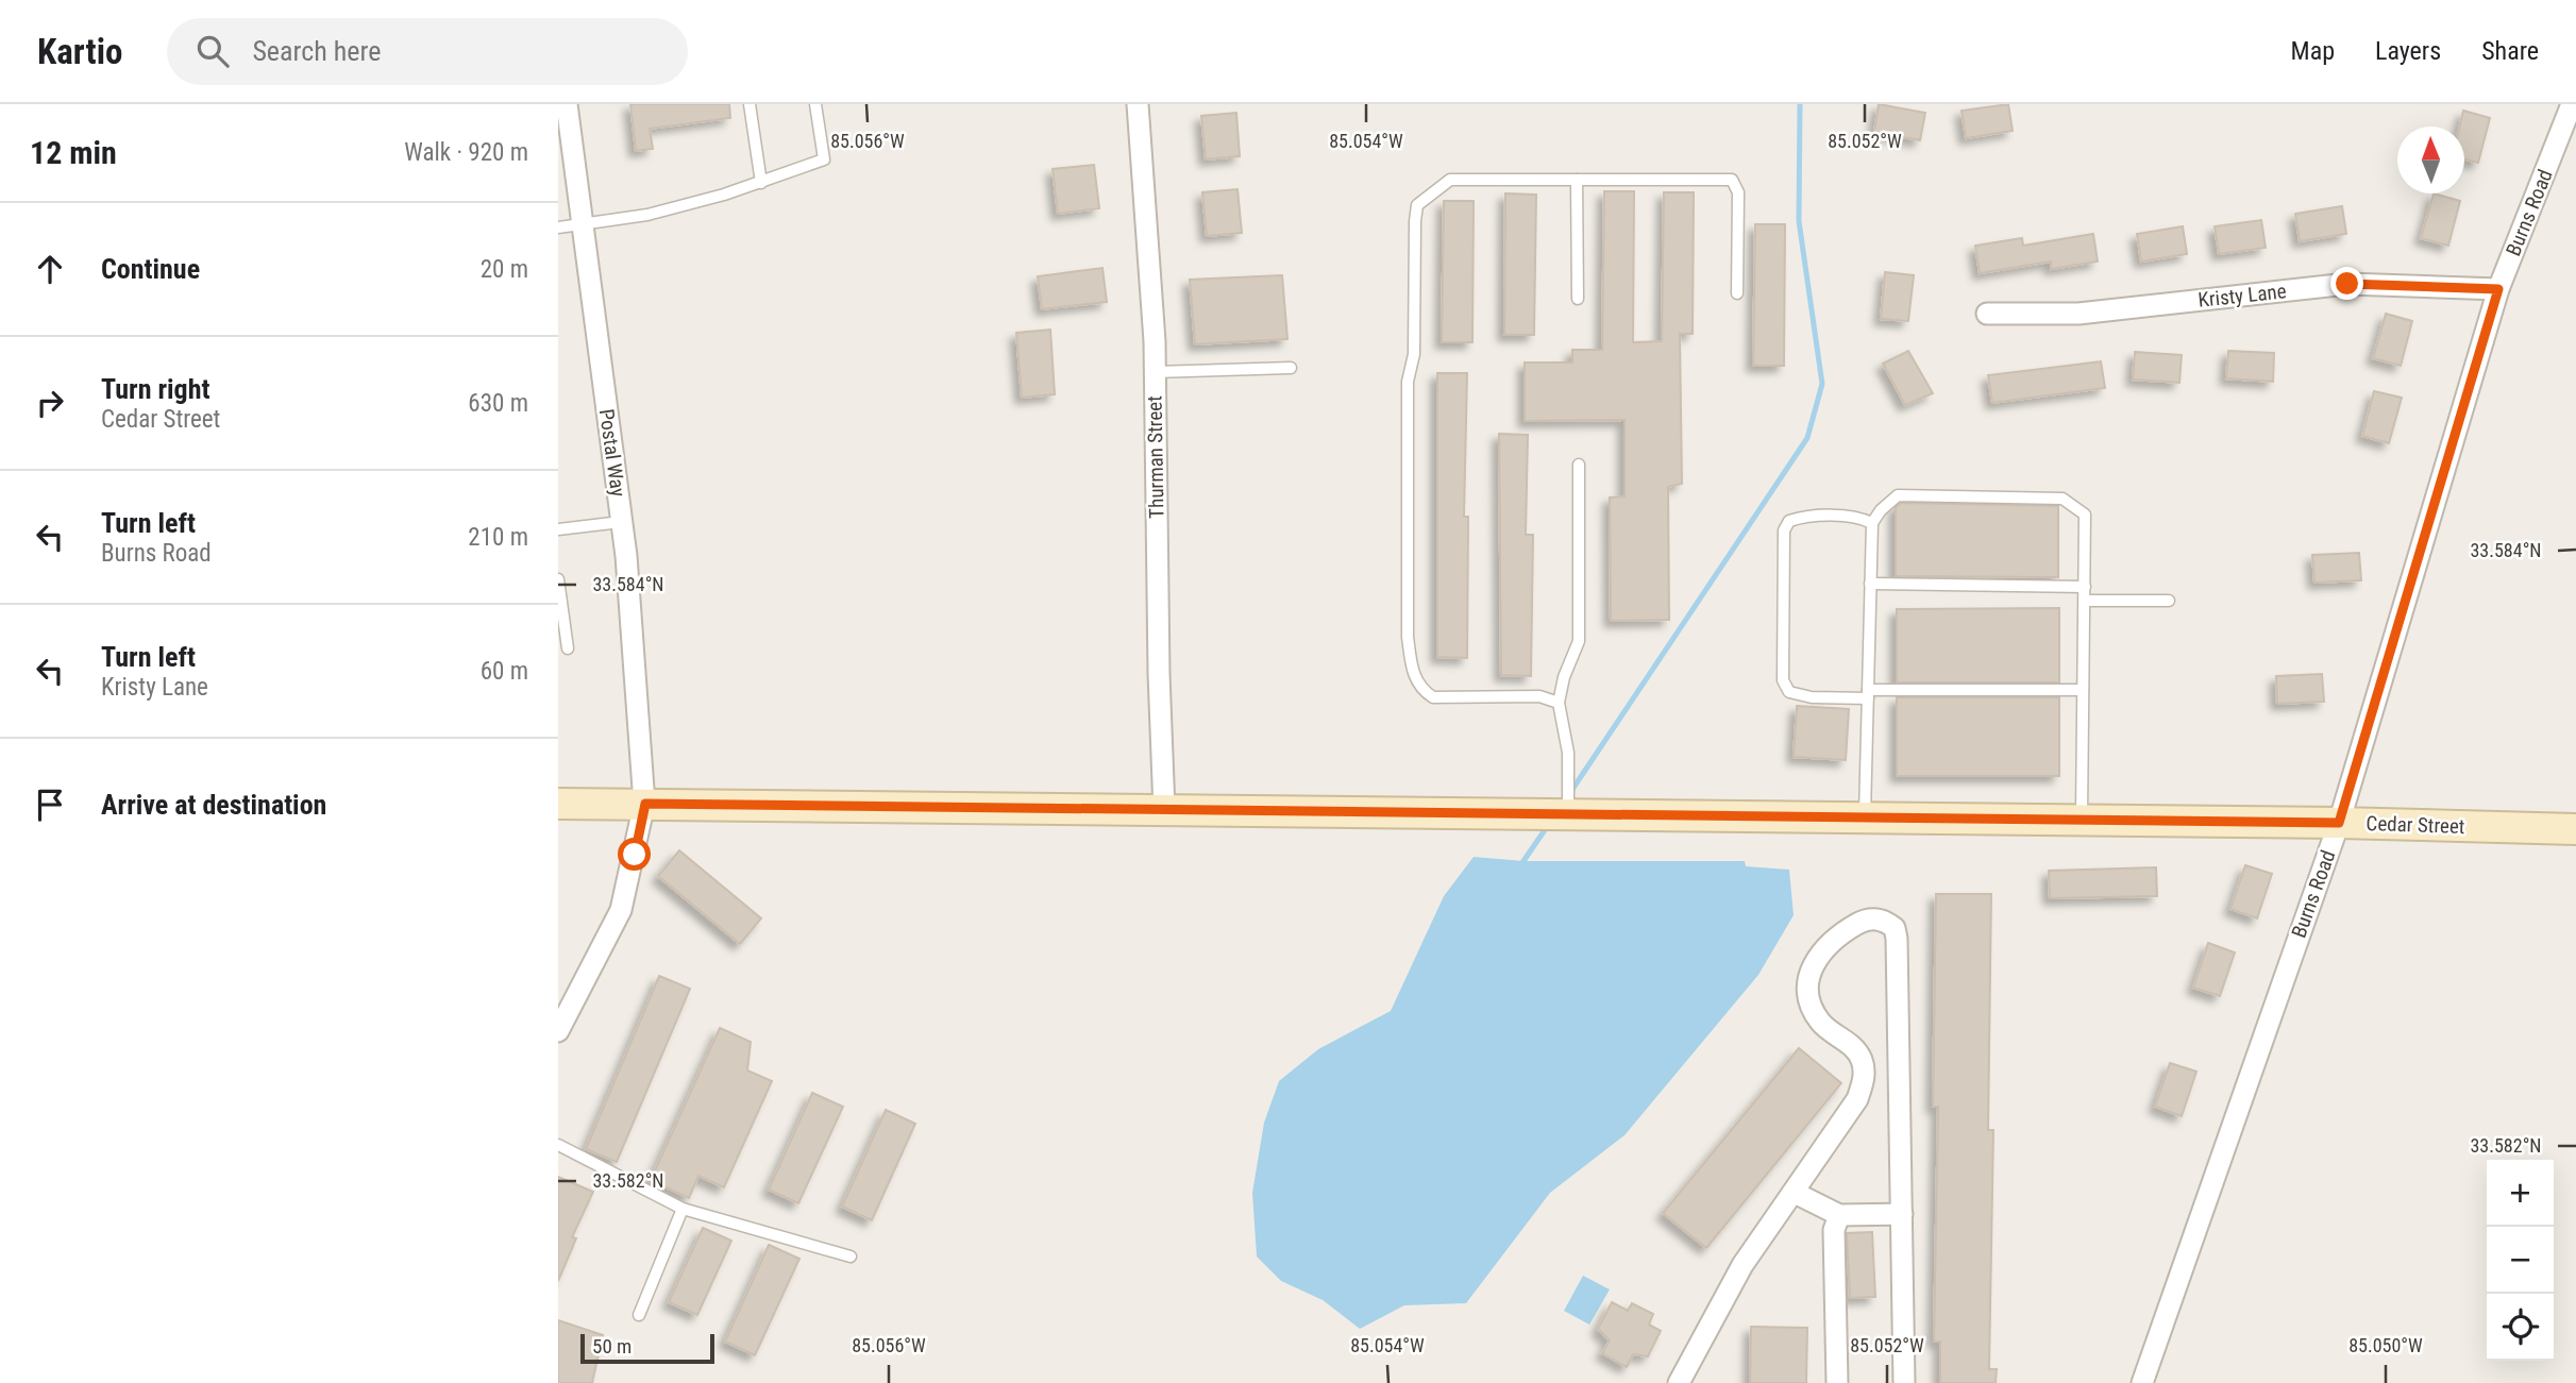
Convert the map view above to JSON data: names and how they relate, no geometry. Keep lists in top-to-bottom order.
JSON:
{
  "streets": {
    "street": [
      "Burns Road",
      "Kristy Lane",
      "Postal Way",
      "Thurman Street",
      "Cedar Street"
    ]
  },
  "crossings": [
    ["Burns Road", "Kristy Lane"],
    ["Burns Road", "Cedar Street"],
    ["Postal Way", "Cedar Street"],
    ["Thurman Street", "Cedar Street"]
  ],
  "scale_bar": "50 m",
  "north": "top",
  "page": {
    "header": "Kartio",
    "search": "Search here",
    "nav": ["Map", "Layers", "Share"],
    "heading": ["12 min", "Walk · 920 m"],
    "list": [
      ["Continue", "20 m"],
      ["Turn right", "Cedar Street", "630 m"],
      ["Turn left", "Burns Road", "210 m"],
      ["Turn left", "Kristy Lane", "60 m"],
      "Arrive at destination"
    ],
    "map_buttons": ["+", "−"],
    "scale": "50 m"
  },
  "coordinates": [
    "85.056°W",
    "85.054°W",
    "85.052°W",
    "33.584°N",
    "33.582°N",
    "85.050°W"
  ]
}
